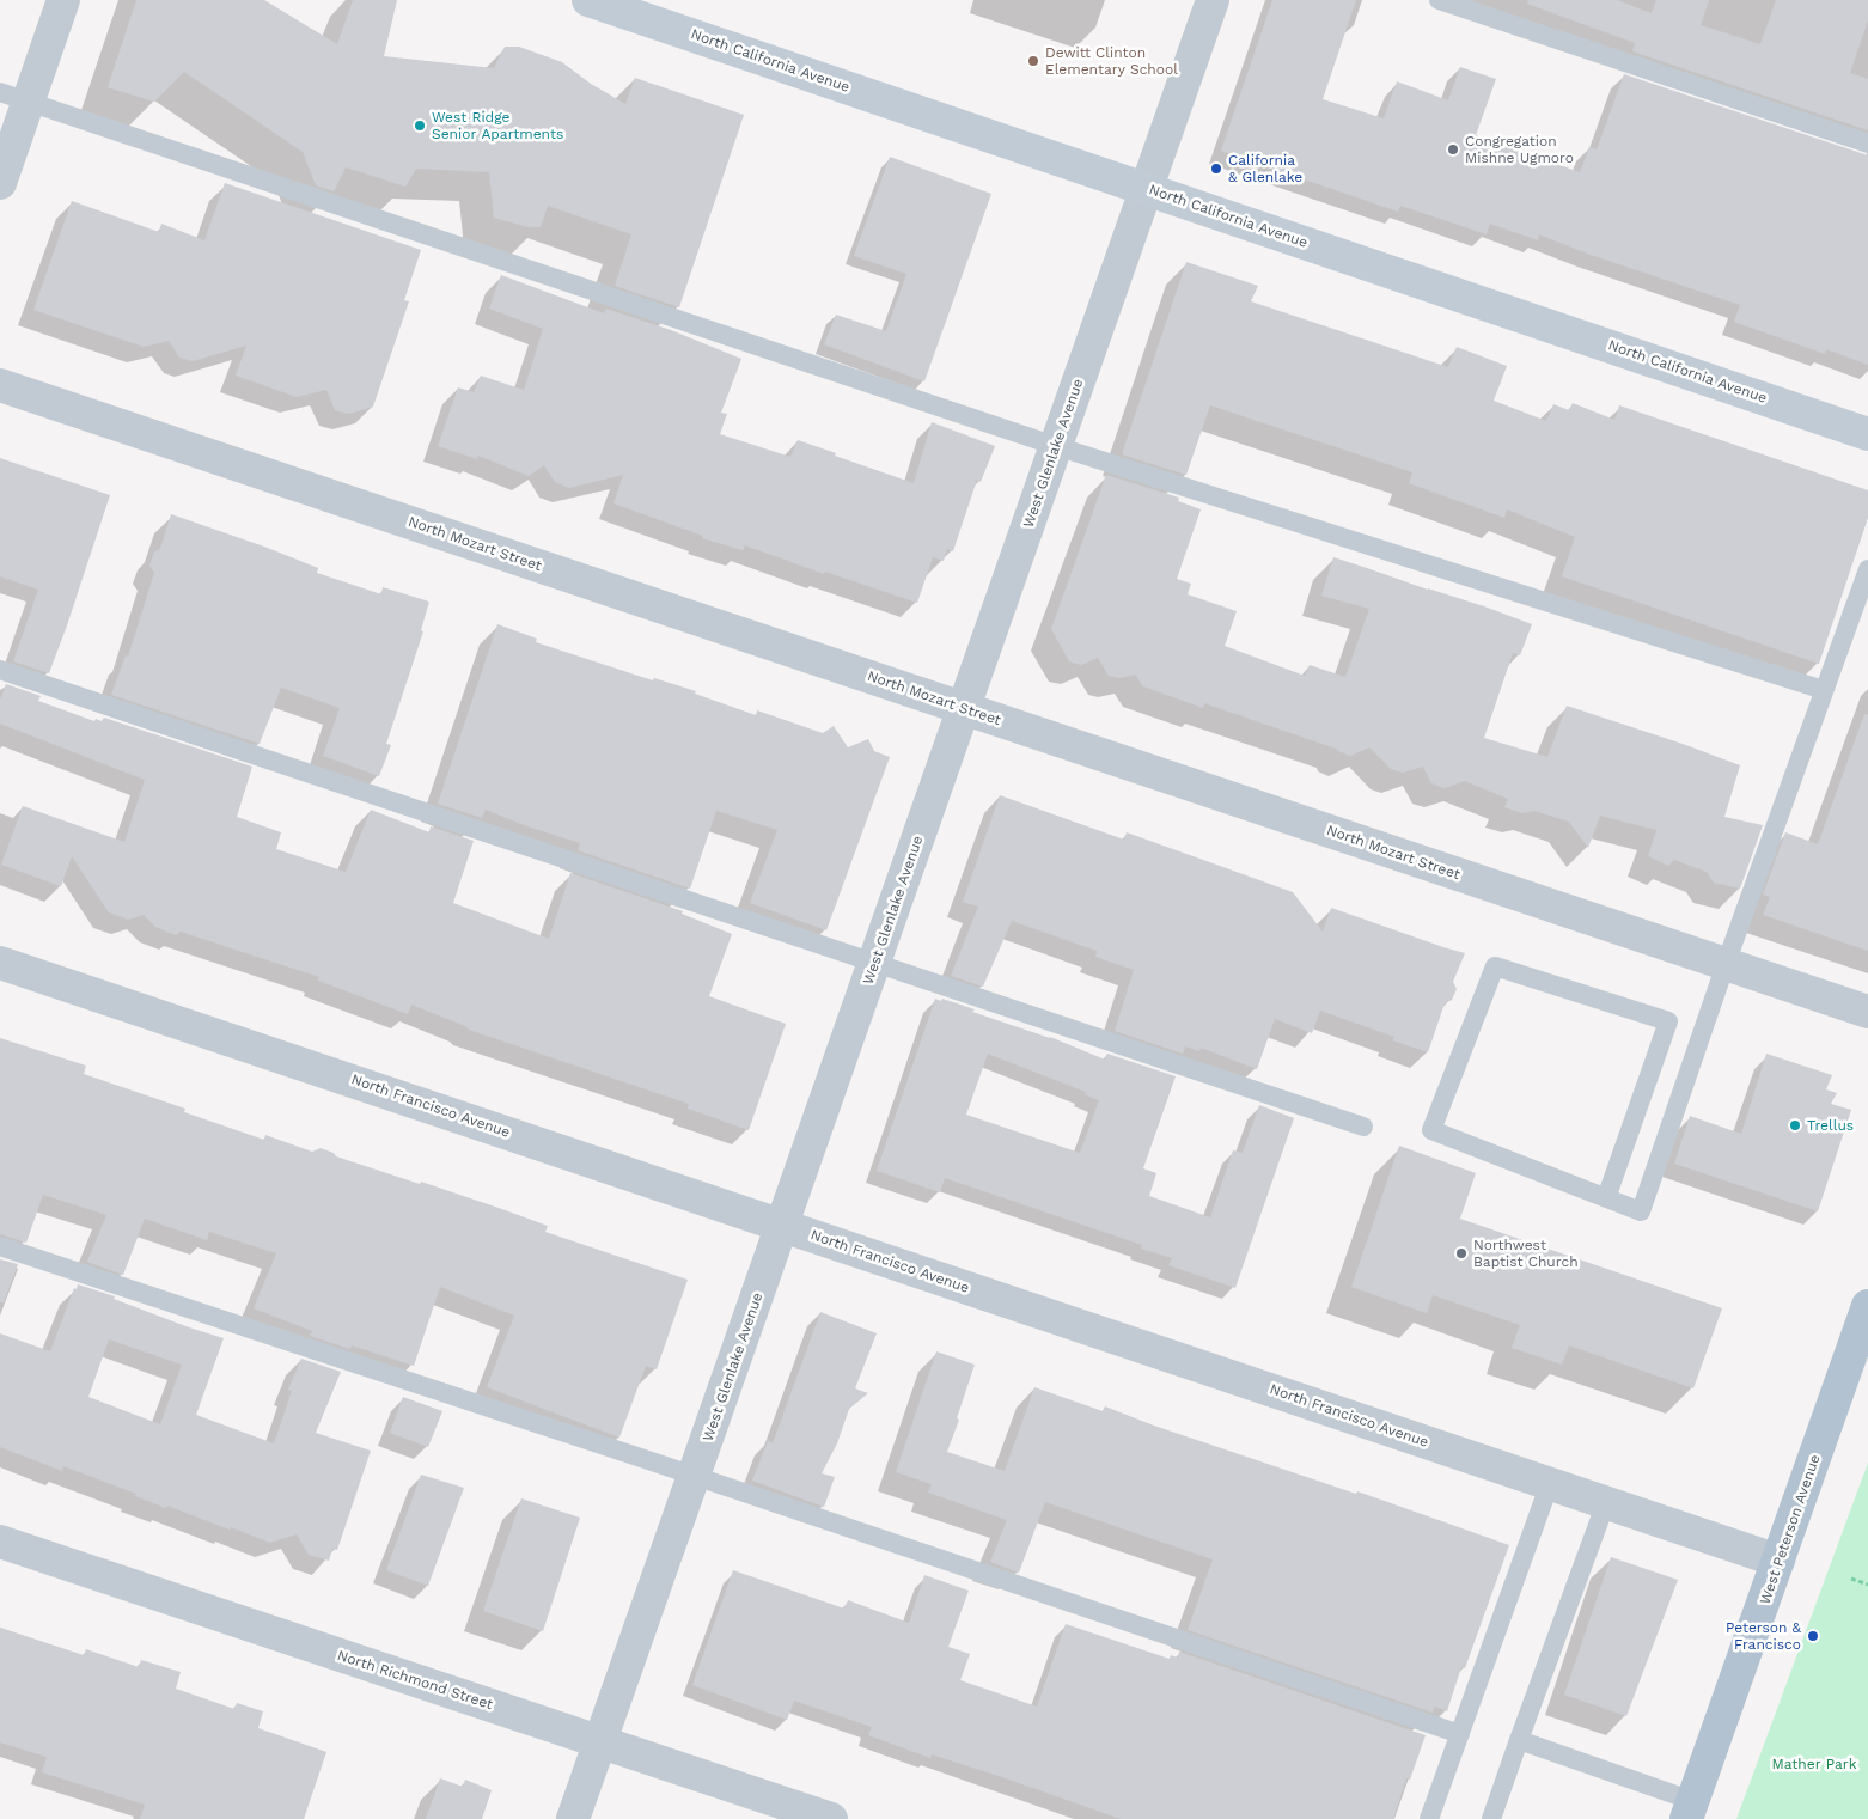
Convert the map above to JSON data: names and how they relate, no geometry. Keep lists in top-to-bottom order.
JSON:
{
  "streets": {
    "main road": ["North California Avenue", "West Peterson Avenue"],
    "street": [
      "West Glenlake Avenue",
      "North Mozart Street",
      "North Francisco Avenue",
      "North Richmond Street"
    ]
  },
  "crossings": [
    ["North California Avenue", "West Glenlake Avenue"],
    ["West Glenlake Avenue", "North Mozart Street"],
    ["West Glenlake Avenue", "North Francisco Avenue"],
    ["West Glenlake Avenue", "North Richmond Street"],
    ["North Francisco Avenue", "West Peterson Avenue"]
  ],
  "parks": ["Mather Park"],
  "places": [
    "Dewitt Clinton Elementary School",
    "West Ridge Senior Apartments",
    "Congregation Mishne Ugmoro",
    "California & Glenlake",
    "Trellus",
    "Northwest Baptist Church",
    "Peterson & Francisco"
  ]
}
